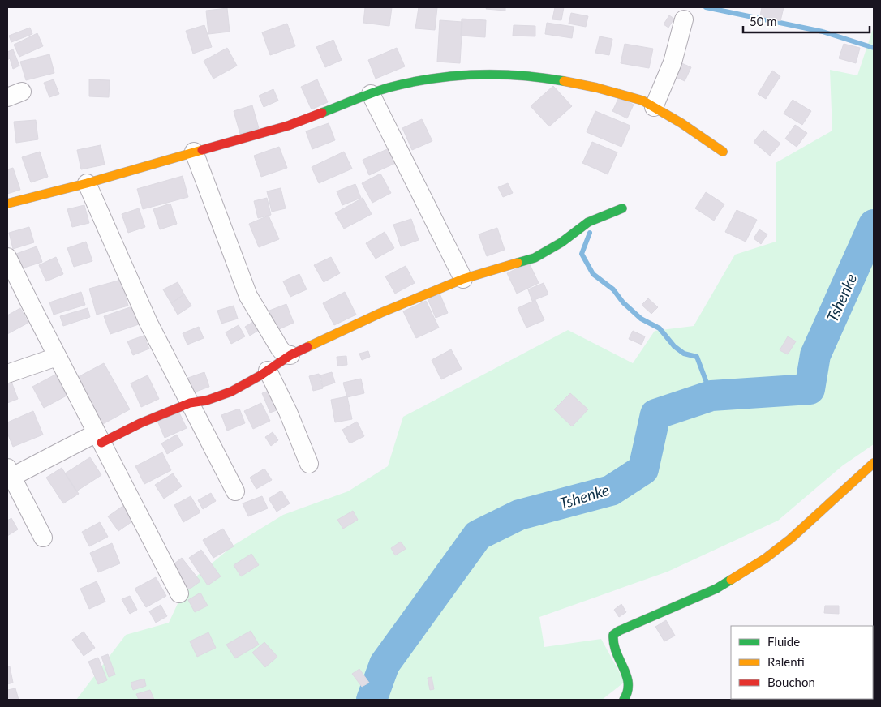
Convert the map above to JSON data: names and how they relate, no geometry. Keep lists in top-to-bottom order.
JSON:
{
  "water": ["Tshenke"],
  "legend": ["Fluide", "Ralenti", "Bouchon"],
  "scale_bar": "50 m"
}
